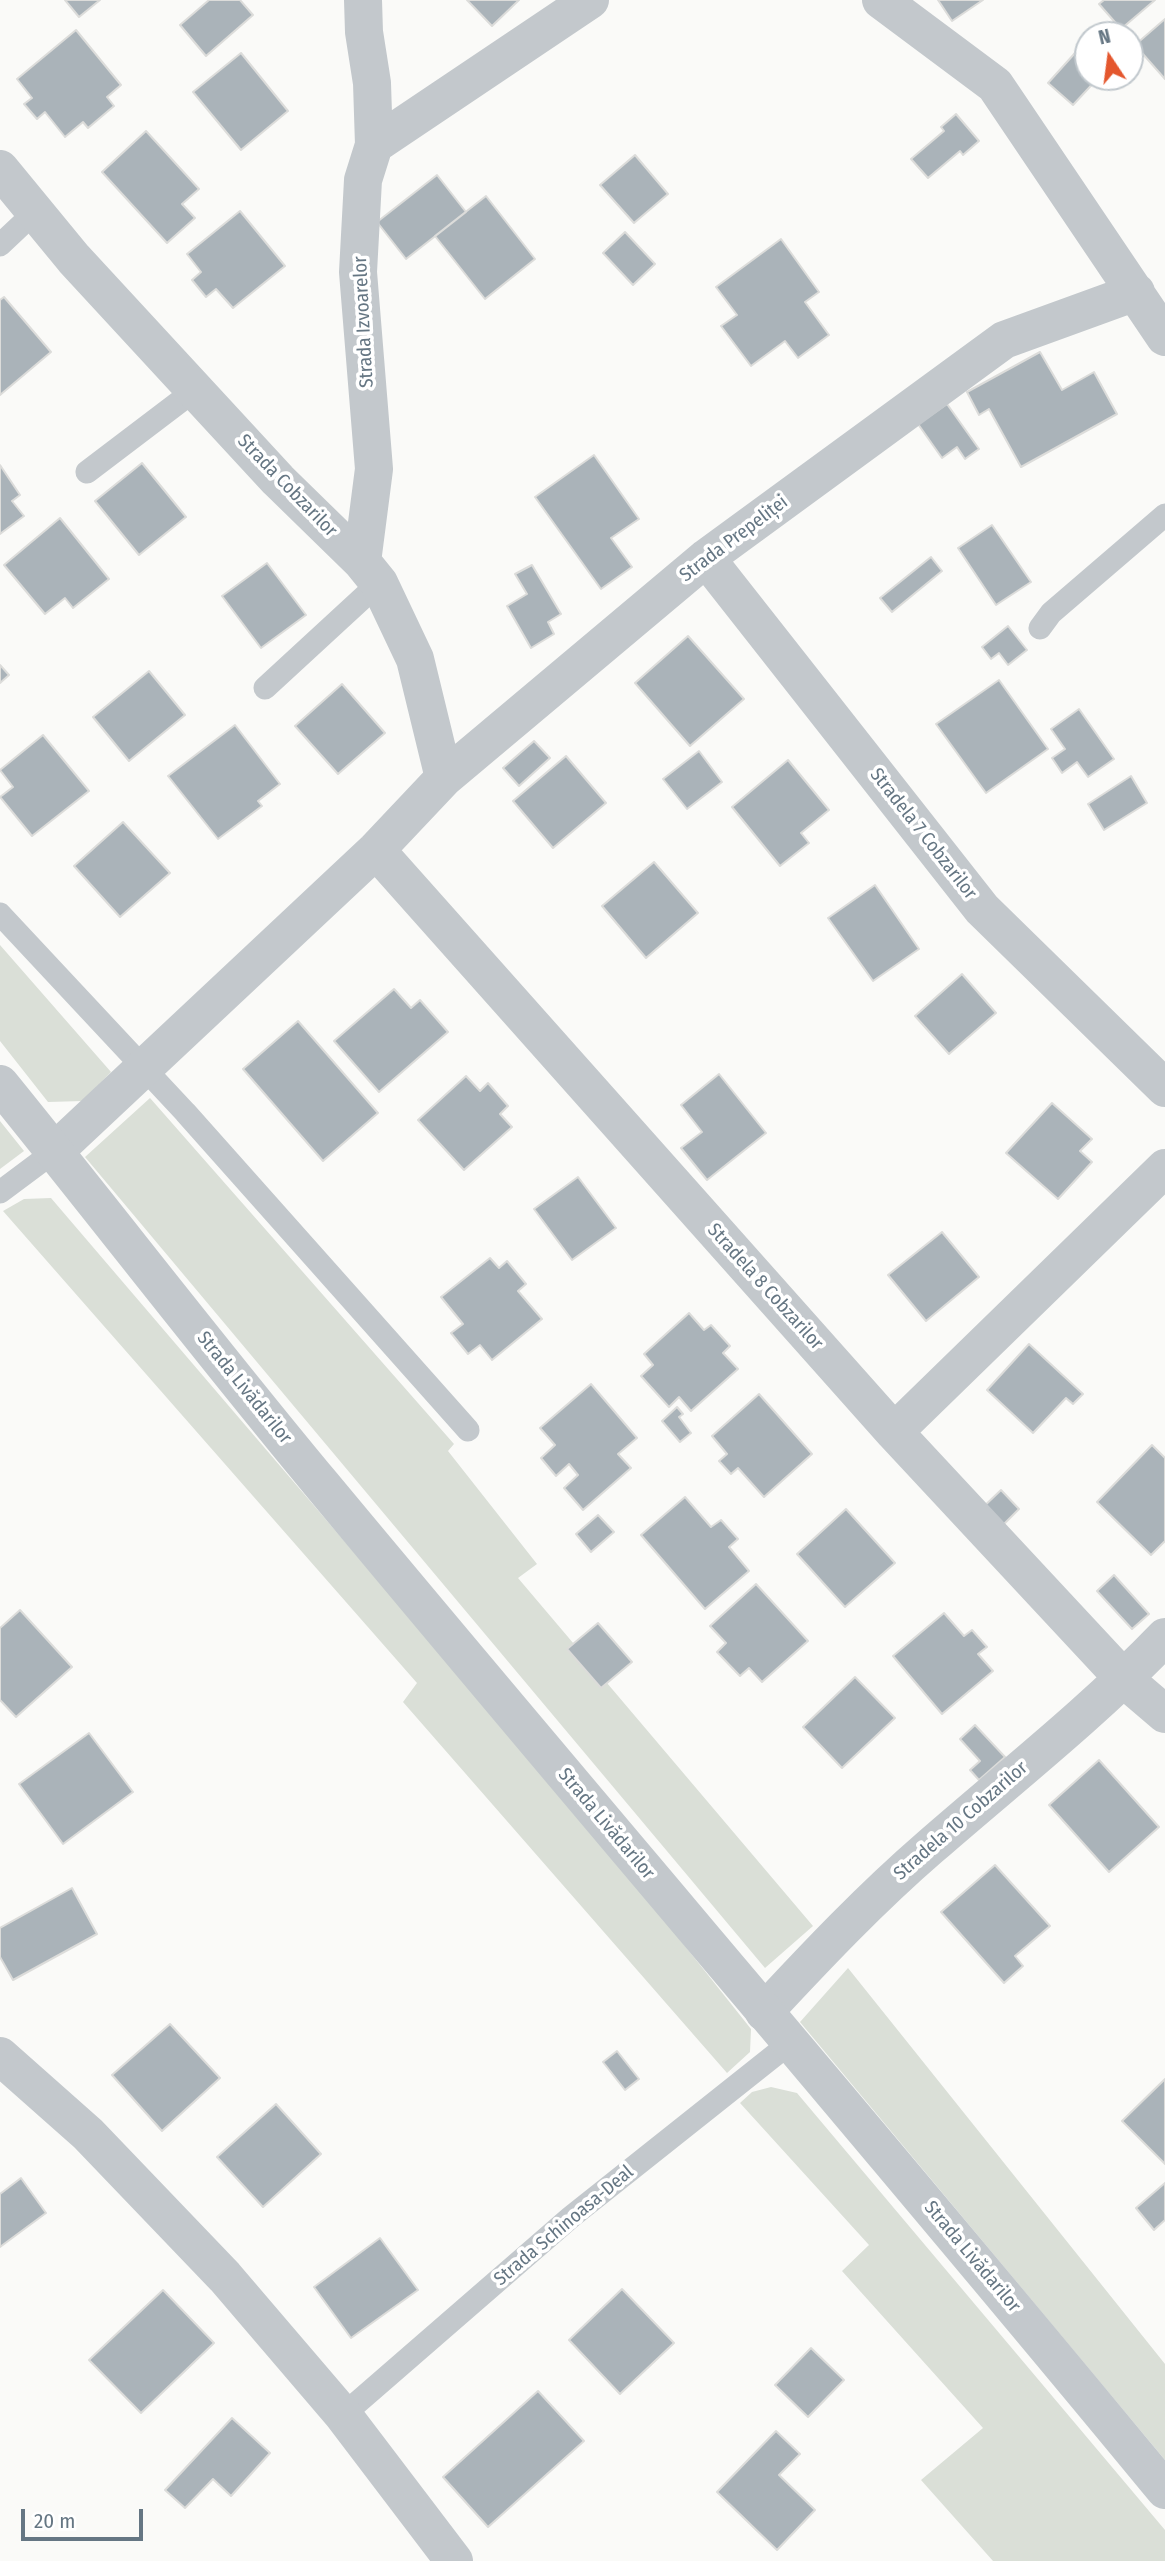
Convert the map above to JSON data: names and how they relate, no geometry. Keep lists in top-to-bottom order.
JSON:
{
  "streets": {
    "street": [
      "Strada Izvoarelor",
      "Strada Cobzarilor",
      "Strada Prepeliței",
      "Stradela 7 Cobzarilor",
      "Stradela 8 Cobzarilor",
      "Strada Livădarilor",
      "Stradela 10 Cobzarilor"
    ],
    "lane": ["Strada Schinoasa-Deal"]
  },
  "crossings": [
    ["Strada Izvoarelor", "Strada Cobzarilor"],
    ["Strada Cobzarilor", "Strada Prepeliței"],
    ["Strada Prepeliței", "Stradela 7 Cobzarilor"],
    ["Strada Prepeliței", "Stradela 8 Cobzarilor"],
    ["Stradela 8 Cobzarilor", "Stradela 10 Cobzarilor"],
    ["Strada Livădarilor", "Stradela 10 Cobzarilor"],
    ["Strada Livădarilor", "Strada Schinoasa-Deal"]
  ],
  "scale_bar": "20 m",
  "north": "top"
}
